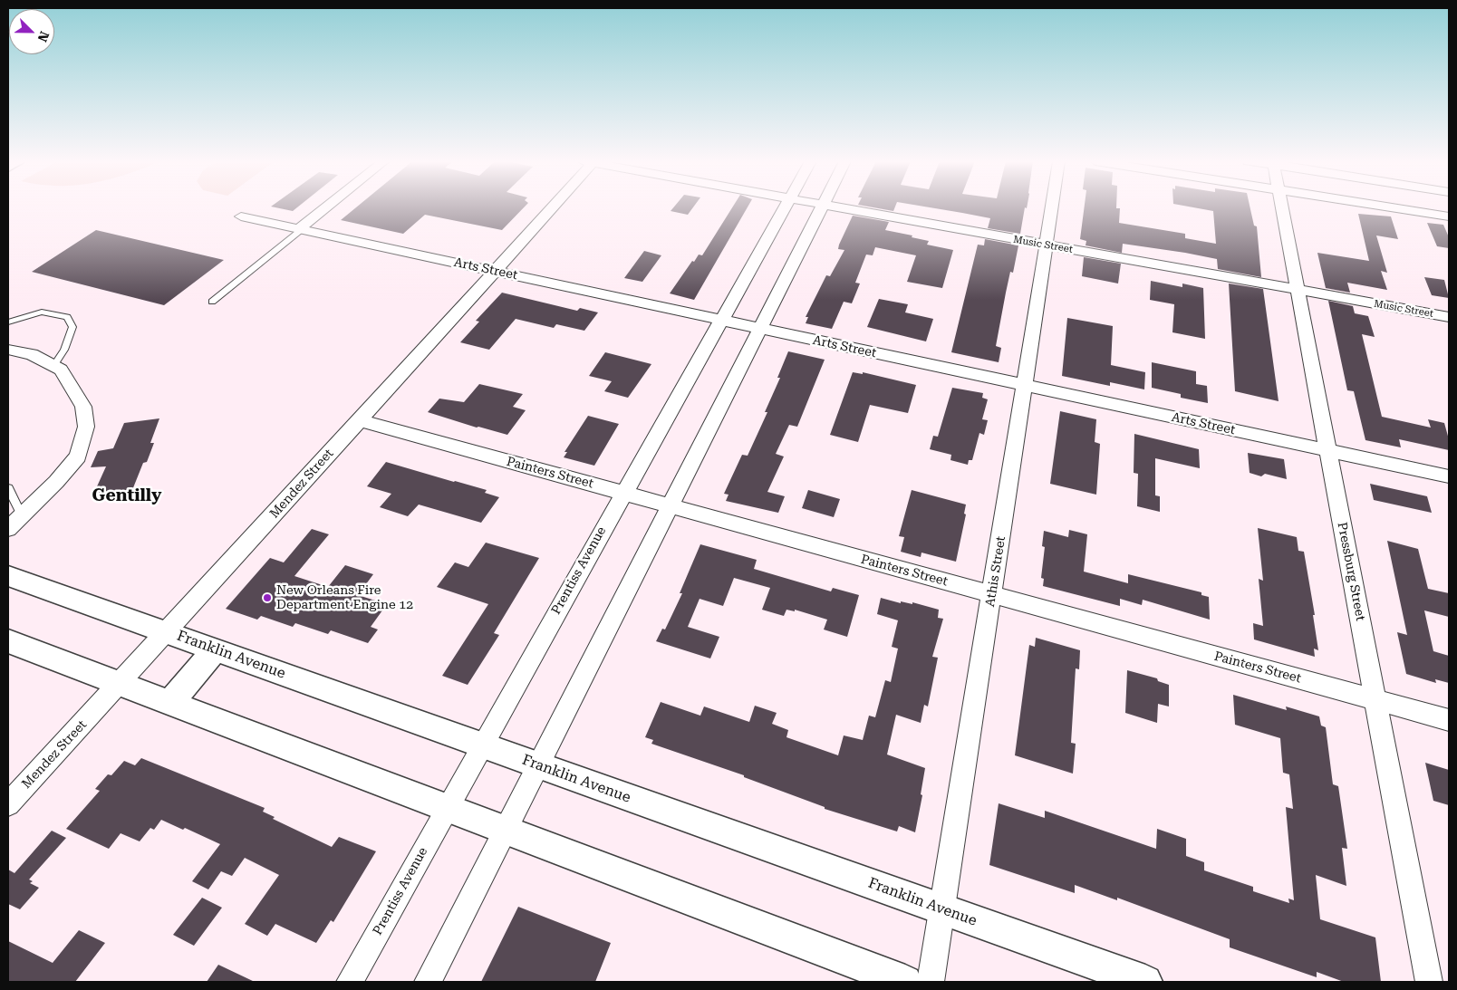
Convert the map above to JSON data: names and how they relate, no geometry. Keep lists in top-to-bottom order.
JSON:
{
  "streets": {
    "street": [
      "Music Street",
      "Arts Street",
      "Painters Street",
      "Mendez Street",
      "Prentiss Avenue",
      "Athis Street",
      "Pressburg Street",
      "Franklin Avenue"
    ]
  },
  "crossings": [
    ["Music Street", "Athis Street"],
    ["Music Street", "Pressburg Street"],
    ["Arts Street", "Mendez Street"],
    ["Arts Street", "Prentiss Avenue"],
    ["Arts Street", "Athis Street"],
    ["Arts Street", "Pressburg Street"],
    ["Painters Street", "Mendez Street"],
    ["Painters Street", "Prentiss Avenue"],
    ["Painters Street", "Athis Street"],
    ["Painters Street", "Pressburg Street"],
    ["Mendez Street", "Franklin Avenue"],
    ["Prentiss Avenue", "Franklin Avenue"],
    ["Athis Street", "Franklin Avenue"]
  ],
  "districts": ["Gentilly"],
  "places": ["New Orleans Fire Department Engine 12"],
  "north": "bottom right"
}
